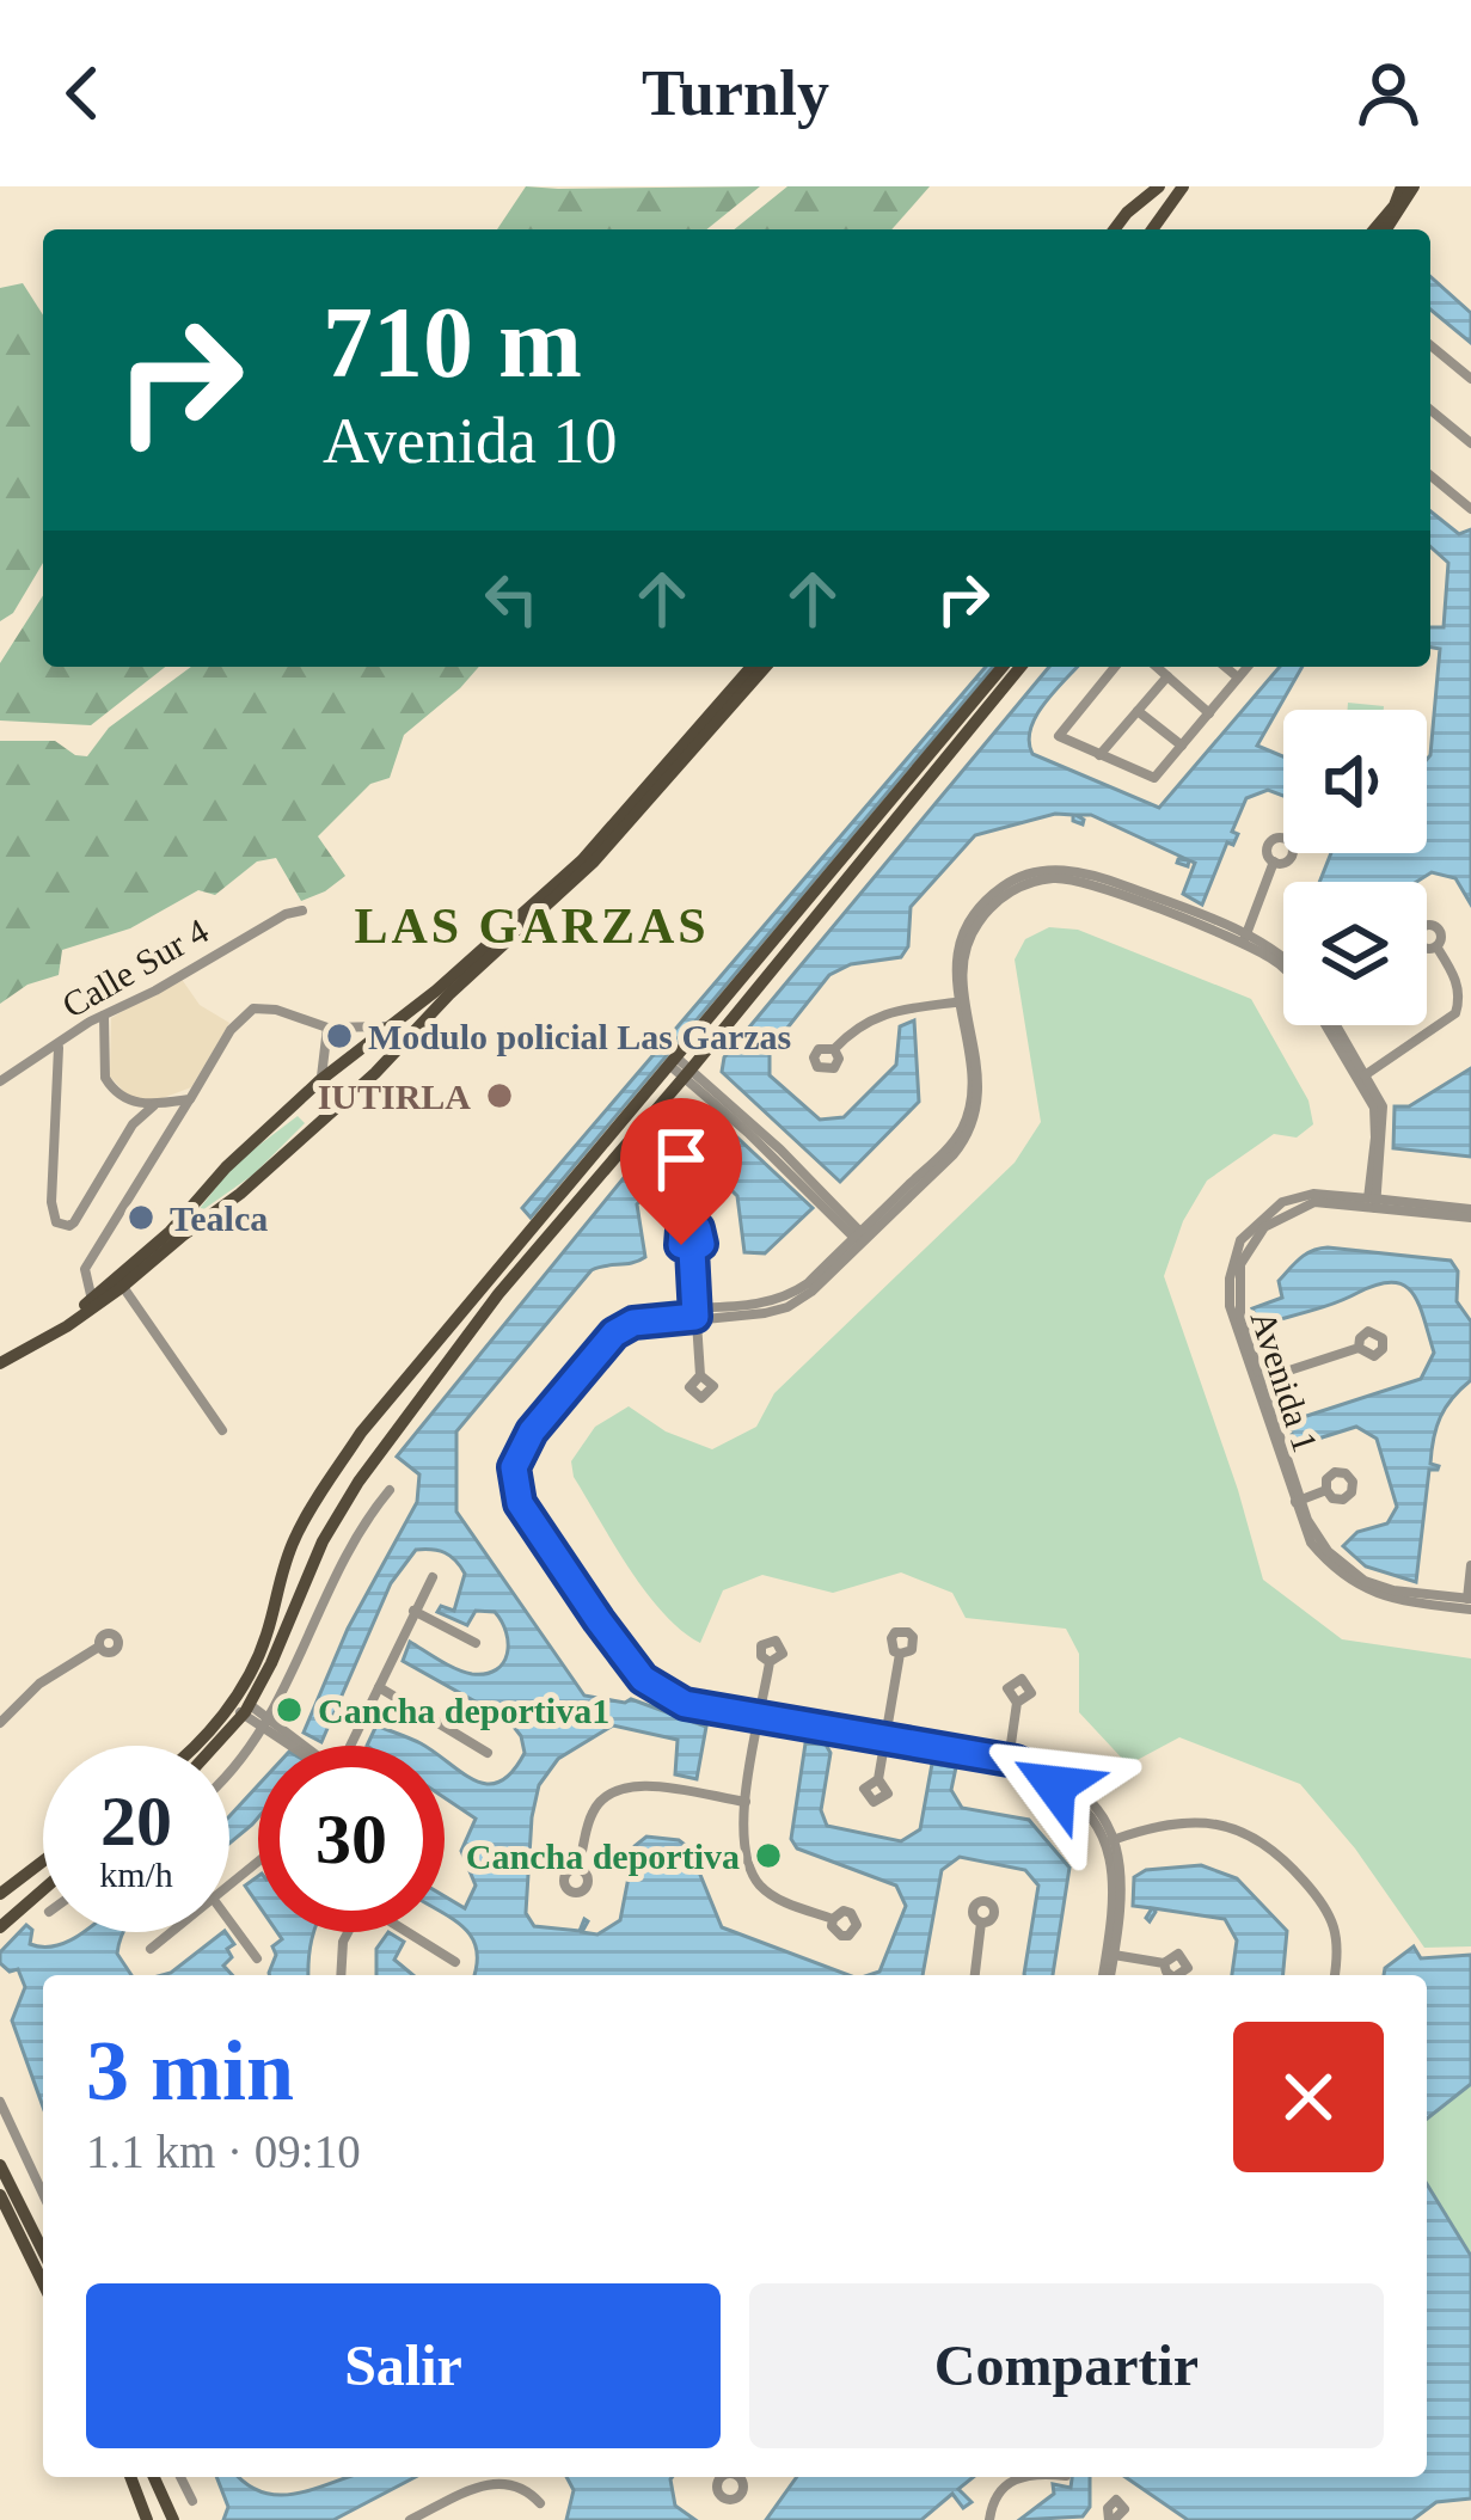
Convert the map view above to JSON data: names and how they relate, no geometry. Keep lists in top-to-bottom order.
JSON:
{
  "streets": {
    "street": ["Calle Sur 4", "Avenida 1"]
  },
  "districts": ["LAS GARZAS"],
  "places": [
    "Modulo policial Las Garzas",
    "IUTIRLA",
    "Tealca",
    "Cancha deportiva1",
    "Cancha deportiva"
  ],
  "page": {
    "header": "Turnly",
    "turn": ["710 m", "Avenida 10"],
    "speed": "20 km/h",
    "limit": "30",
    "heading": ["3 min", "1.1 km · 09:10"],
    "buttons": ["Salir", "Compartir"]
  }
}
